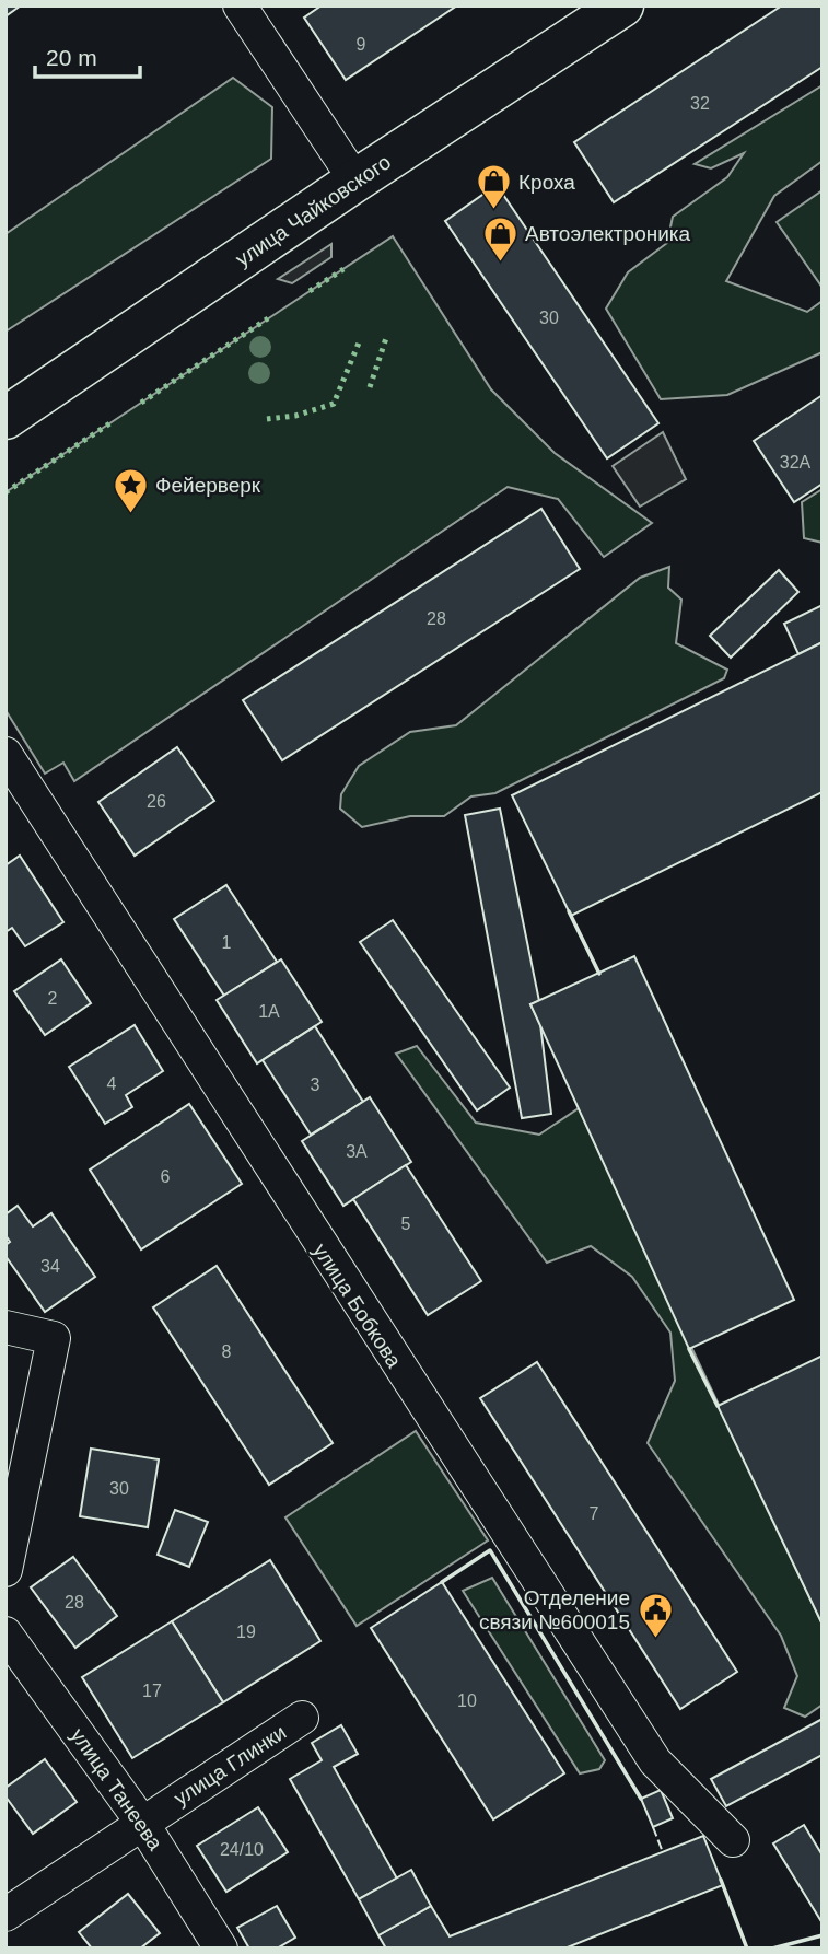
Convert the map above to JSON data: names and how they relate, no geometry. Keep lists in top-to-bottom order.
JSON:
{
  "streets": {
    "main road": ["улица Чайковского"],
    "street": ["улица Бобкова", "улица Глинки", "улица Танеева"]
  },
  "crossings": [
    ["улица Глинки", "улица Танеева"]
  ],
  "places": {
    "shop": ["Кроха", "Автоэлектроника"],
    "place": ["Фейерверк"],
    "public building": ["Отделение связи №600015"]
  },
  "house_numbers": [
    "9",
    "32",
    "30",
    "32А",
    "28",
    "26",
    "1",
    "2",
    "1А",
    "4",
    "3",
    "3А",
    "6",
    "5",
    "34",
    "8",
    "30",
    "7",
    "28",
    "19",
    "17",
    "10",
    "24/10"
  ],
  "scale_bar": "20 m"
}
